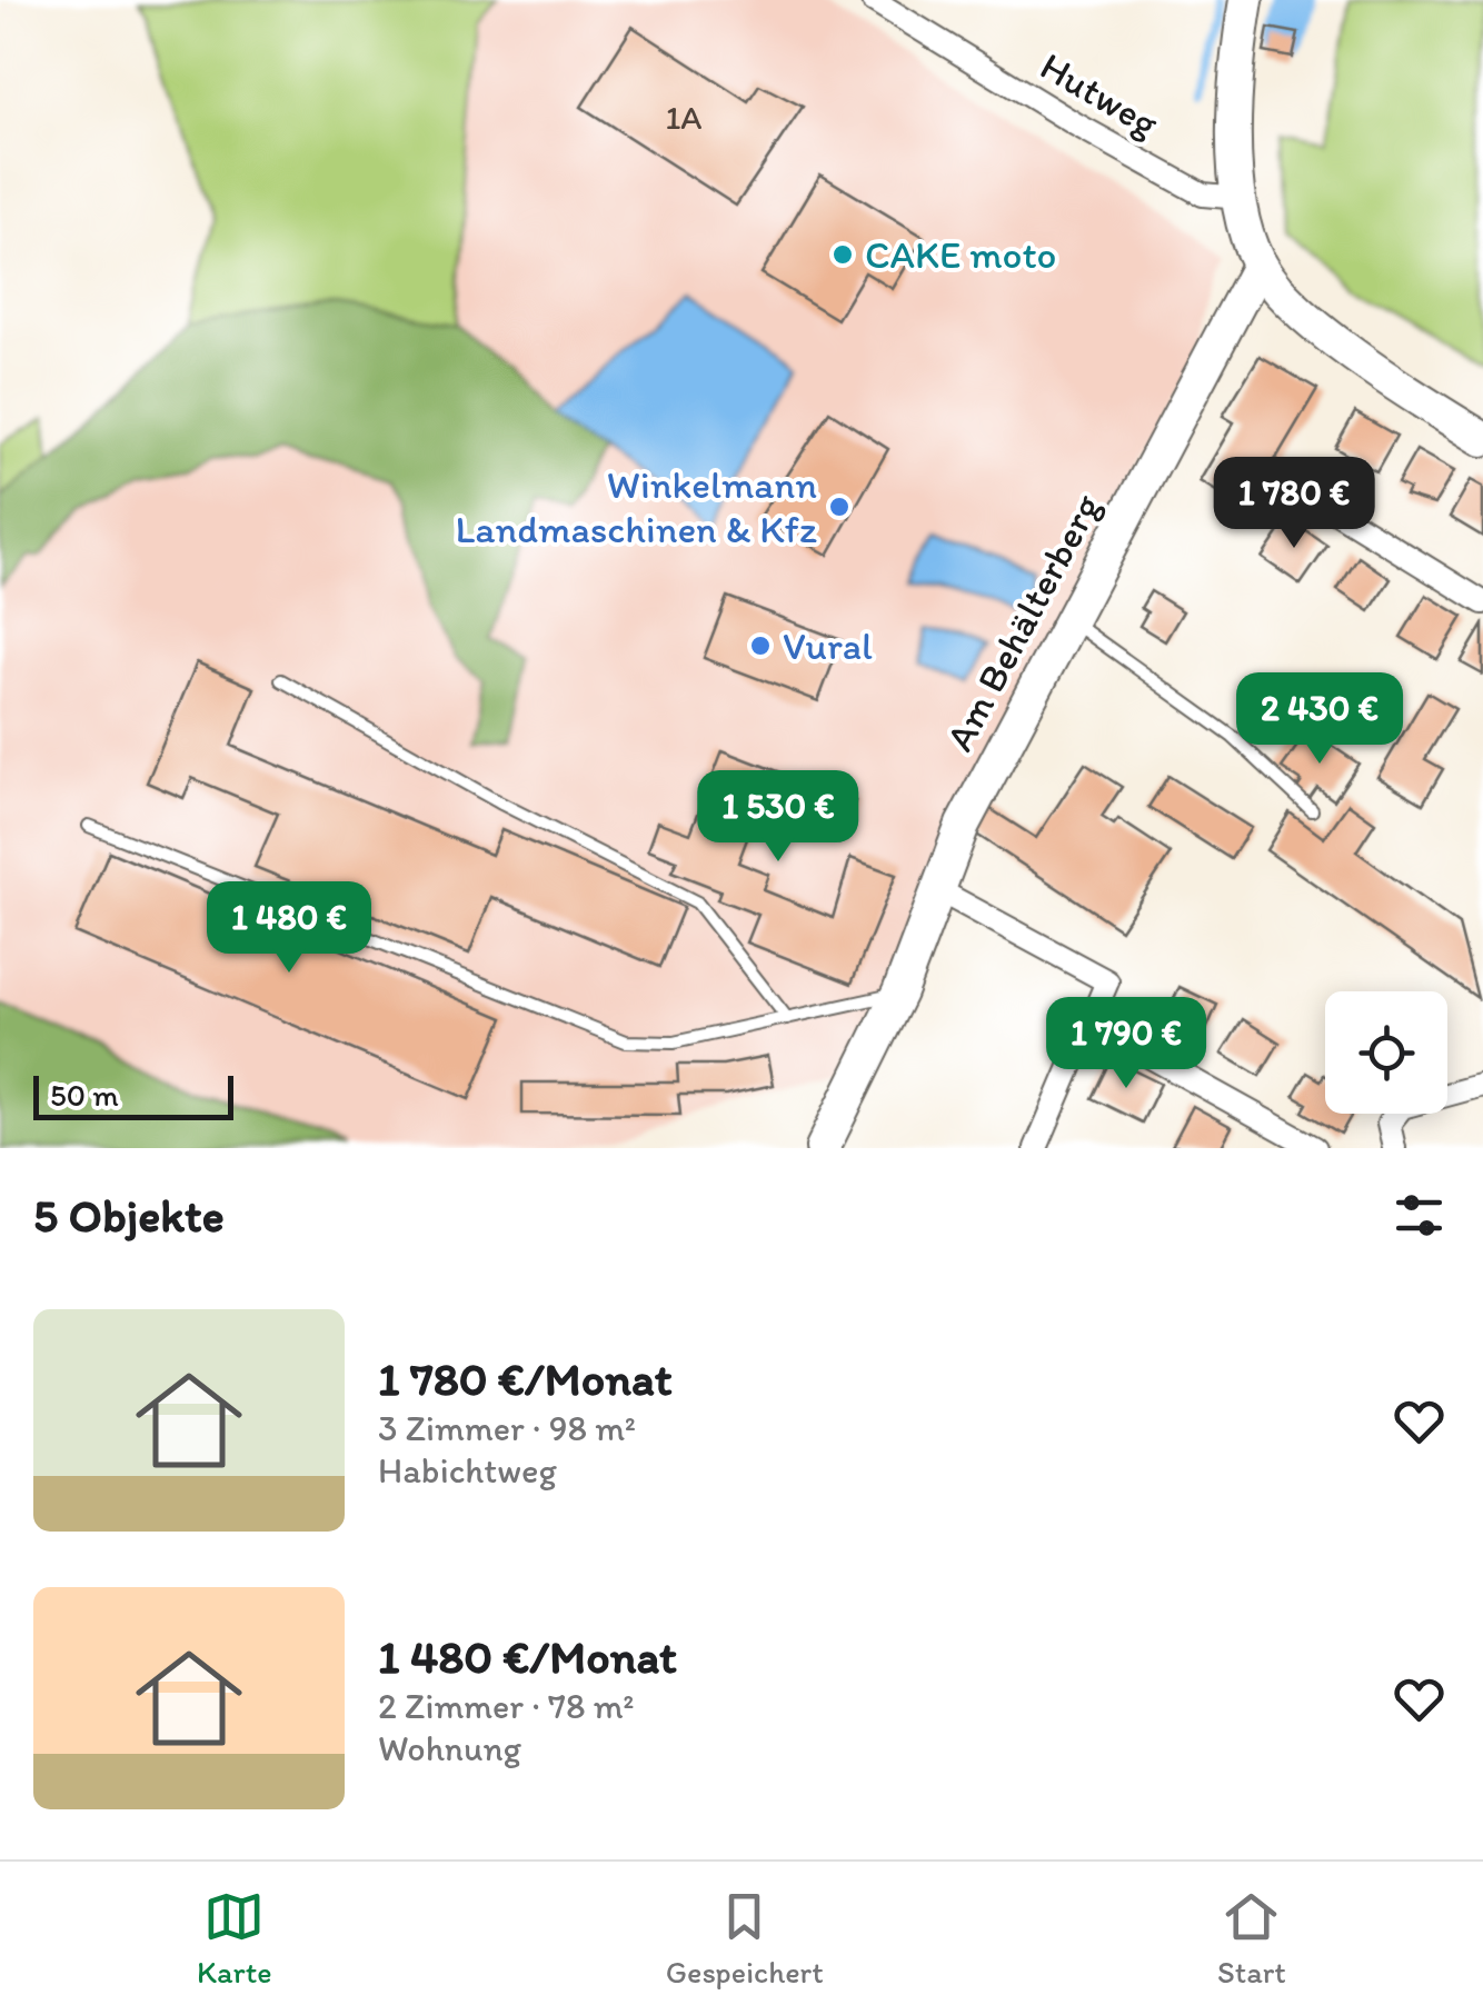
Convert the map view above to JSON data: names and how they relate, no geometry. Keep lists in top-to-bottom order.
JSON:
{
  "streets": {
    "street": ["Hutweg", "Am Behälterberg"]
  },
  "places": ["CAKE moto", "Winkelmann Landmaschinen & Kfz", "Vural"],
  "house_numbers": ["1A"],
  "scale_bar": "50 m",
  "page": {
    "price": [
      "1 780 €",
      "2 430 €",
      "1 530 €",
      "1 480 €",
      "1 790 €"
    ],
    "scale": "50 m",
    "heading": "5 Objekte",
    "list": [
      {
        "name": "1 780 €/Monat",
        "note": "3 Zimmer · 98 m² · Habichtweg"
      },
      {
        "name": "1 480 €/Monat",
        "note": "2 Zimmer · 78 m² · Wohnung"
      }
    ],
    "tabs": ["Karte", "Gespeichert", "Start"]
  }
}
